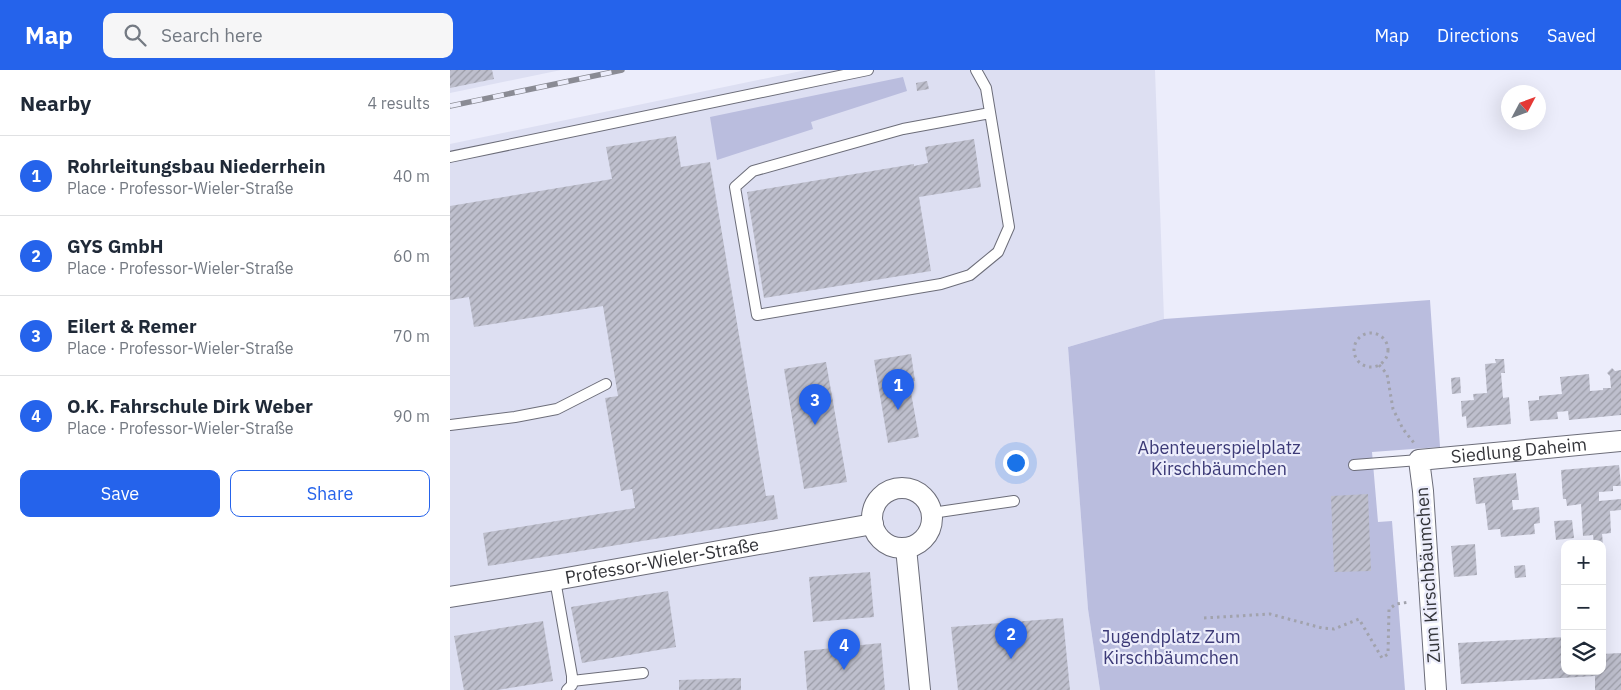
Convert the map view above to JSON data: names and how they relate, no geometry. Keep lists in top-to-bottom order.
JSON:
{
  "streets": {
    "street": ["Siedlung Daheim", "Professor-Wieler-Straße", "Zum Kirschbäumchen"]
  },
  "crossings": [
    ["Siedlung Daheim", "Zum Kirschbäumchen"]
  ],
  "parks": ["Abenteuerspielplatz Kirschbäumchen", "Jugendplatz Zum Kirschbäumchen"],
  "north": "top right",
  "page": {
    "header": "Map",
    "search": "Search here",
    "nav": ["Map", "Directions", "Saved"],
    "heading": ["Nearby", "4 results"],
    "list": [
      {
        "mark": "1",
        "name": "Rohrleitungsbau Niederrhein",
        "note": "Place · Professor-Wieler-Straße",
        "value": "40 m"
      },
      {
        "mark": "2",
        "name": "GYS GmbH",
        "note": "Place · Professor-Wieler-Straße",
        "value": "60 m"
      },
      {
        "mark": "3",
        "name": "Eilert & Remer",
        "note": "Place · Professor-Wieler-Straße",
        "value": "70 m"
      },
      {
        "mark": "4",
        "name": "O.K. Fahrschule Dirk Weber",
        "note": "Place · Professor-Wieler-Straße",
        "value": "90 m"
      }
    ],
    "pins": [
      "1",
      "3",
      "2",
      "4"
    ],
    "buttons": ["Save", "Share"],
    "map_buttons": ["+", "−"]
  }
}
